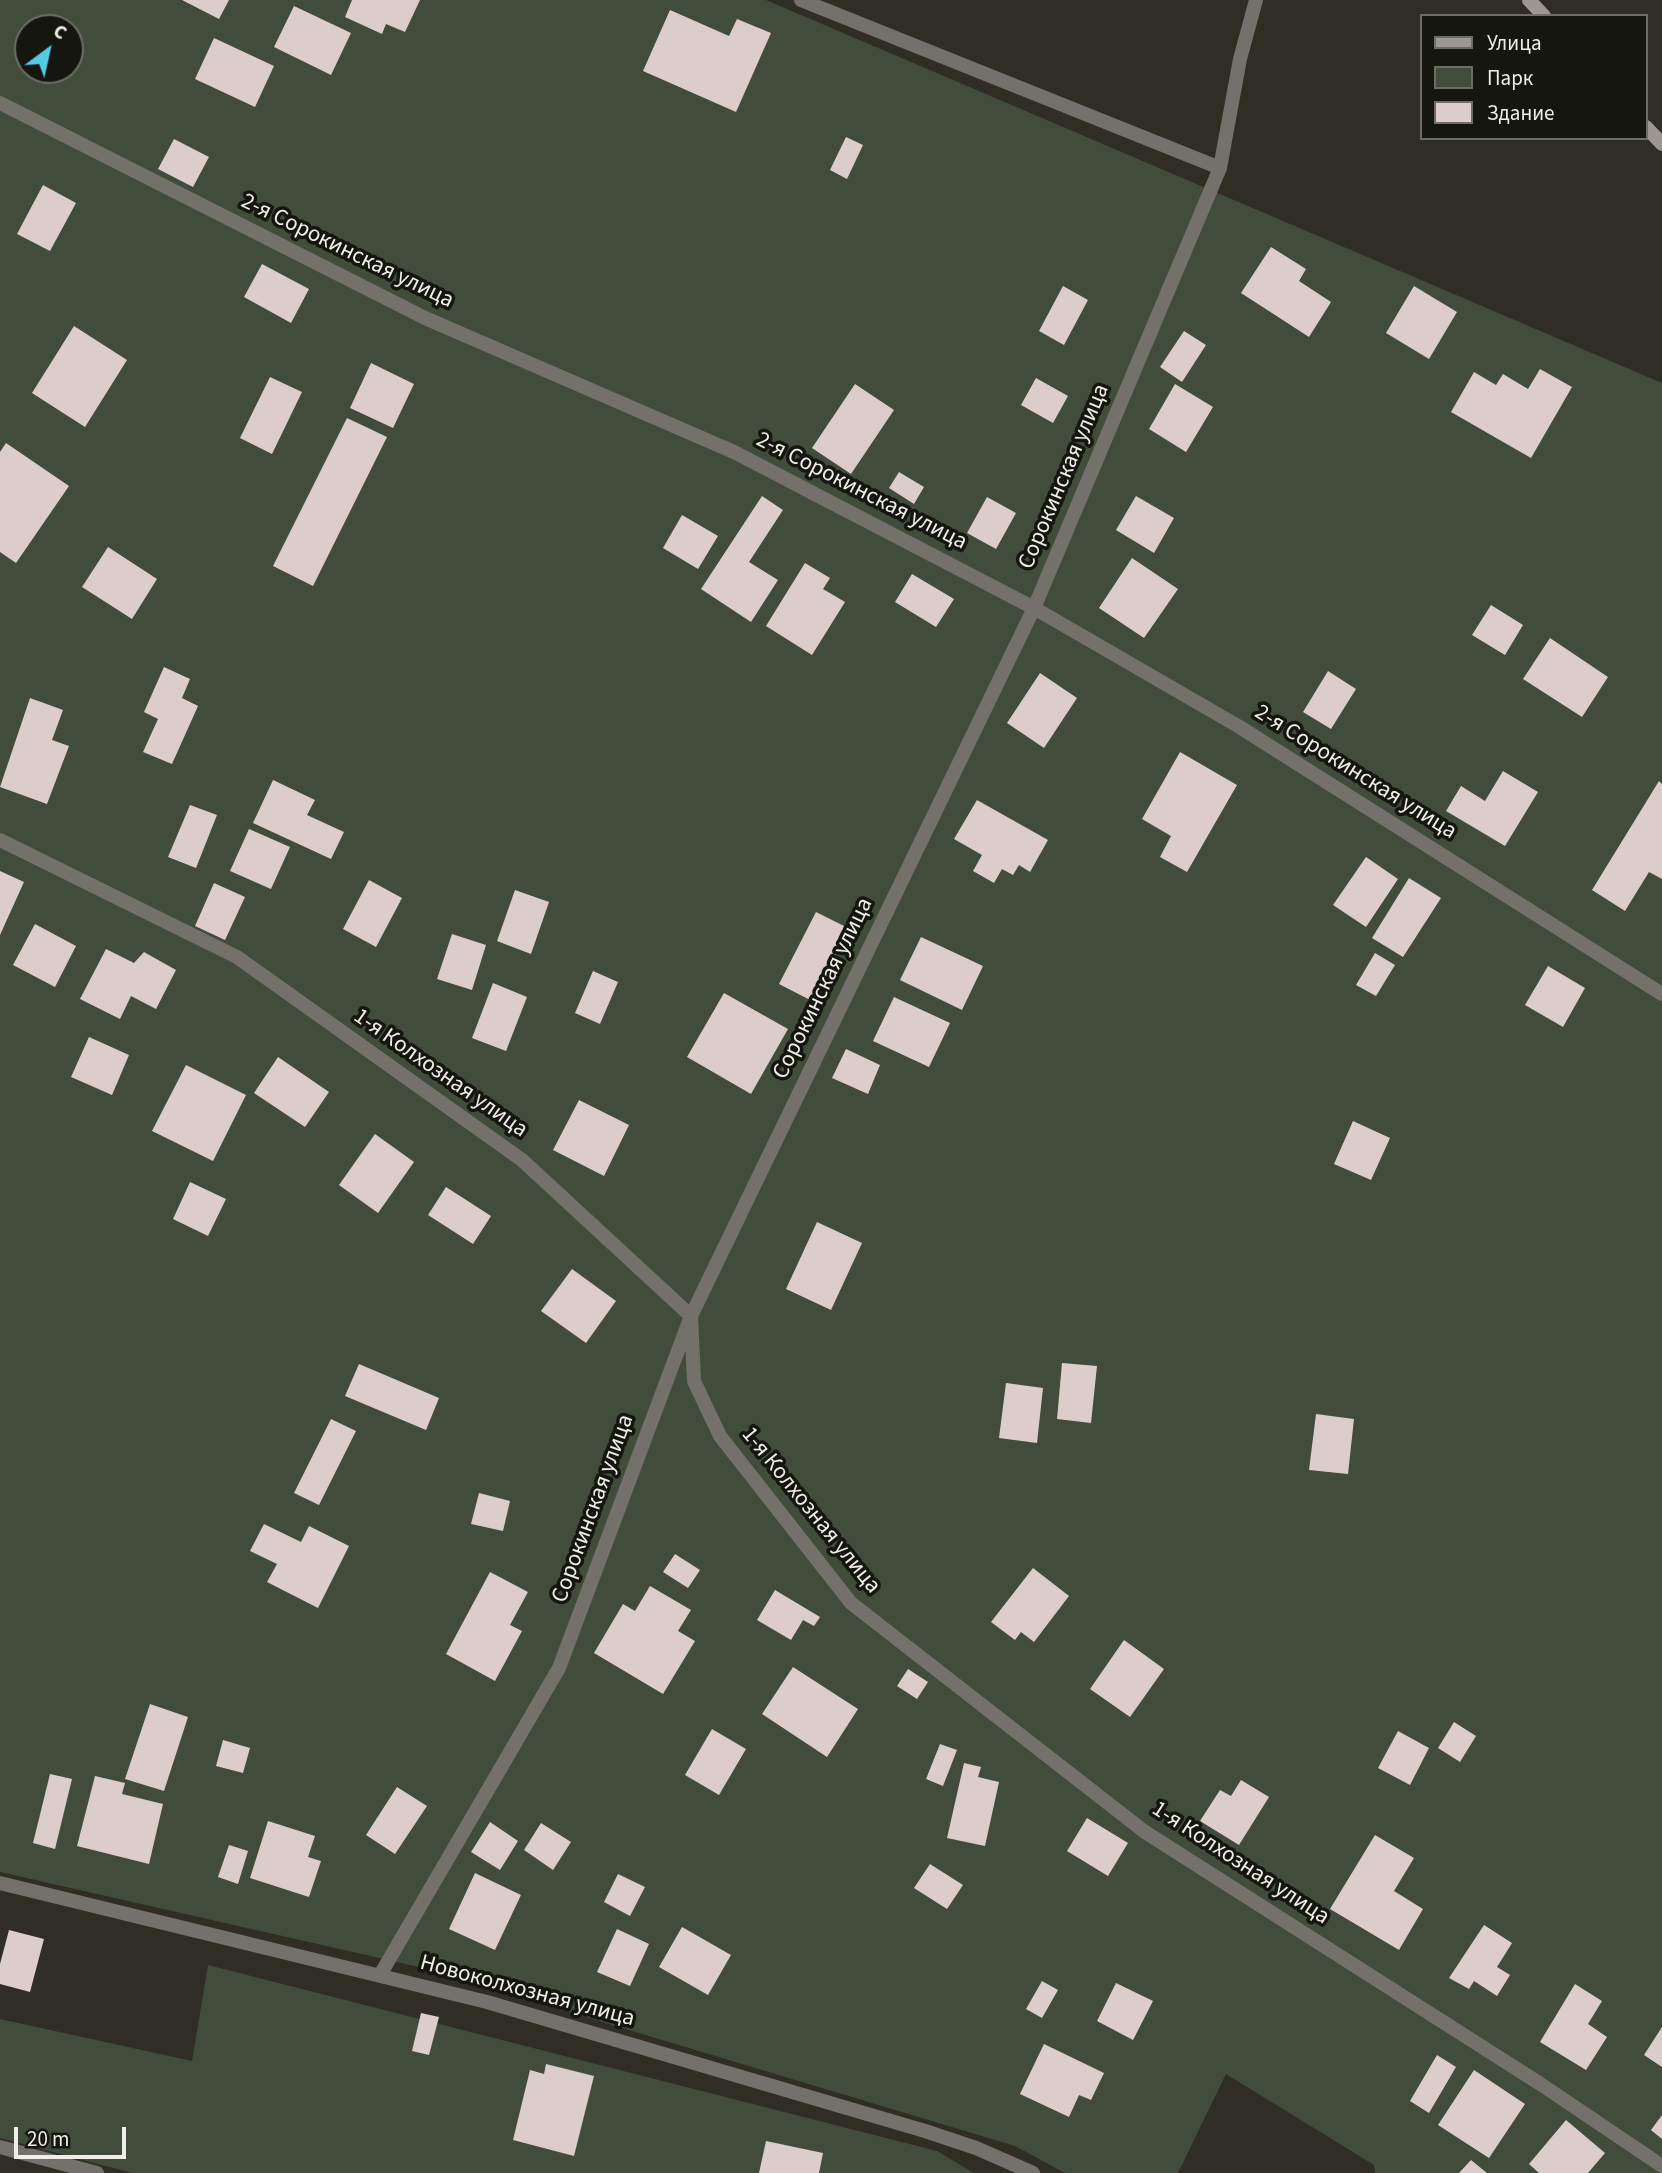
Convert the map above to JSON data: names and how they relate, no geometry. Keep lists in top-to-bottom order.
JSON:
{
  "streets": {
    "street": [
      "2-я Сорокинская улица",
      "Сорокинская улица",
      "1-я Колхозная улица",
      "Новоколхозная улица"
    ]
  },
  "crossings": [
    ["2-я Сорокинская улица", "Сорокинская улица"],
    ["Сорокинская улица", "1-я Колхозная улица"],
    ["Сорокинская улица", "Новоколхозная улица"]
  ],
  "legend": ["Улица", "Парк", "Здание"],
  "scale_bar": "20 m",
  "north": "top right"
}
